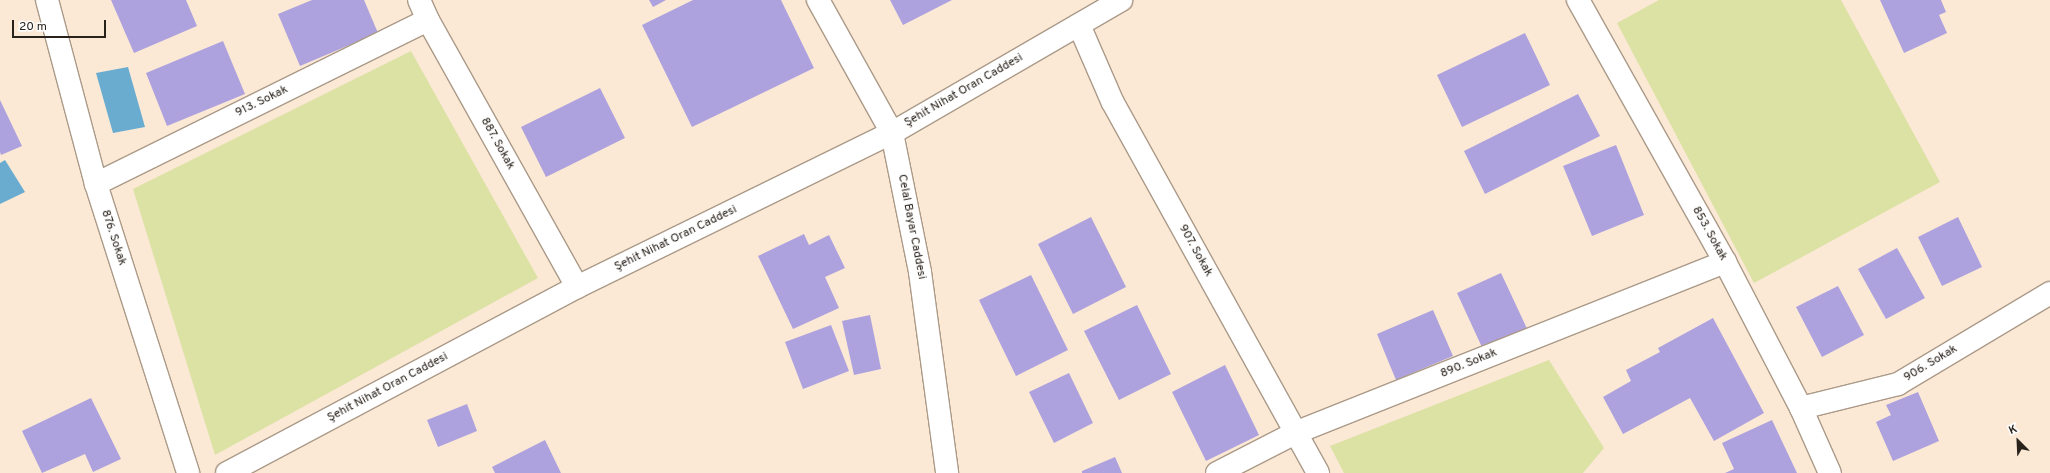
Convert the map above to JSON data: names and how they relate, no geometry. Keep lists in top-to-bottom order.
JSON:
{
  "streets": {
    "street": [
      "Şehit Nihat Oran Caddesi",
      "913. Sokak",
      "887. Sokak",
      "Celal Bayar Caddesi",
      "853. Sokak",
      "876. Sokak",
      "907. Sokak",
      "890. Sokak",
      "906. Sokak"
    ]
  },
  "crossings": [
    ["Şehit Nihat Oran Caddesi", "887. Sokak"],
    ["Şehit Nihat Oran Caddesi", "Celal Bayar Caddesi"],
    ["Şehit Nihat Oran Caddesi", "907. Sokak"],
    ["913. Sokak", "887. Sokak"],
    ["913. Sokak", "876. Sokak"],
    ["853. Sokak", "890. Sokak"],
    ["853. Sokak", "906. Sokak"],
    ["907. Sokak", "890. Sokak"]
  ],
  "scale_bar": "20 m",
  "north": "top left"
}
